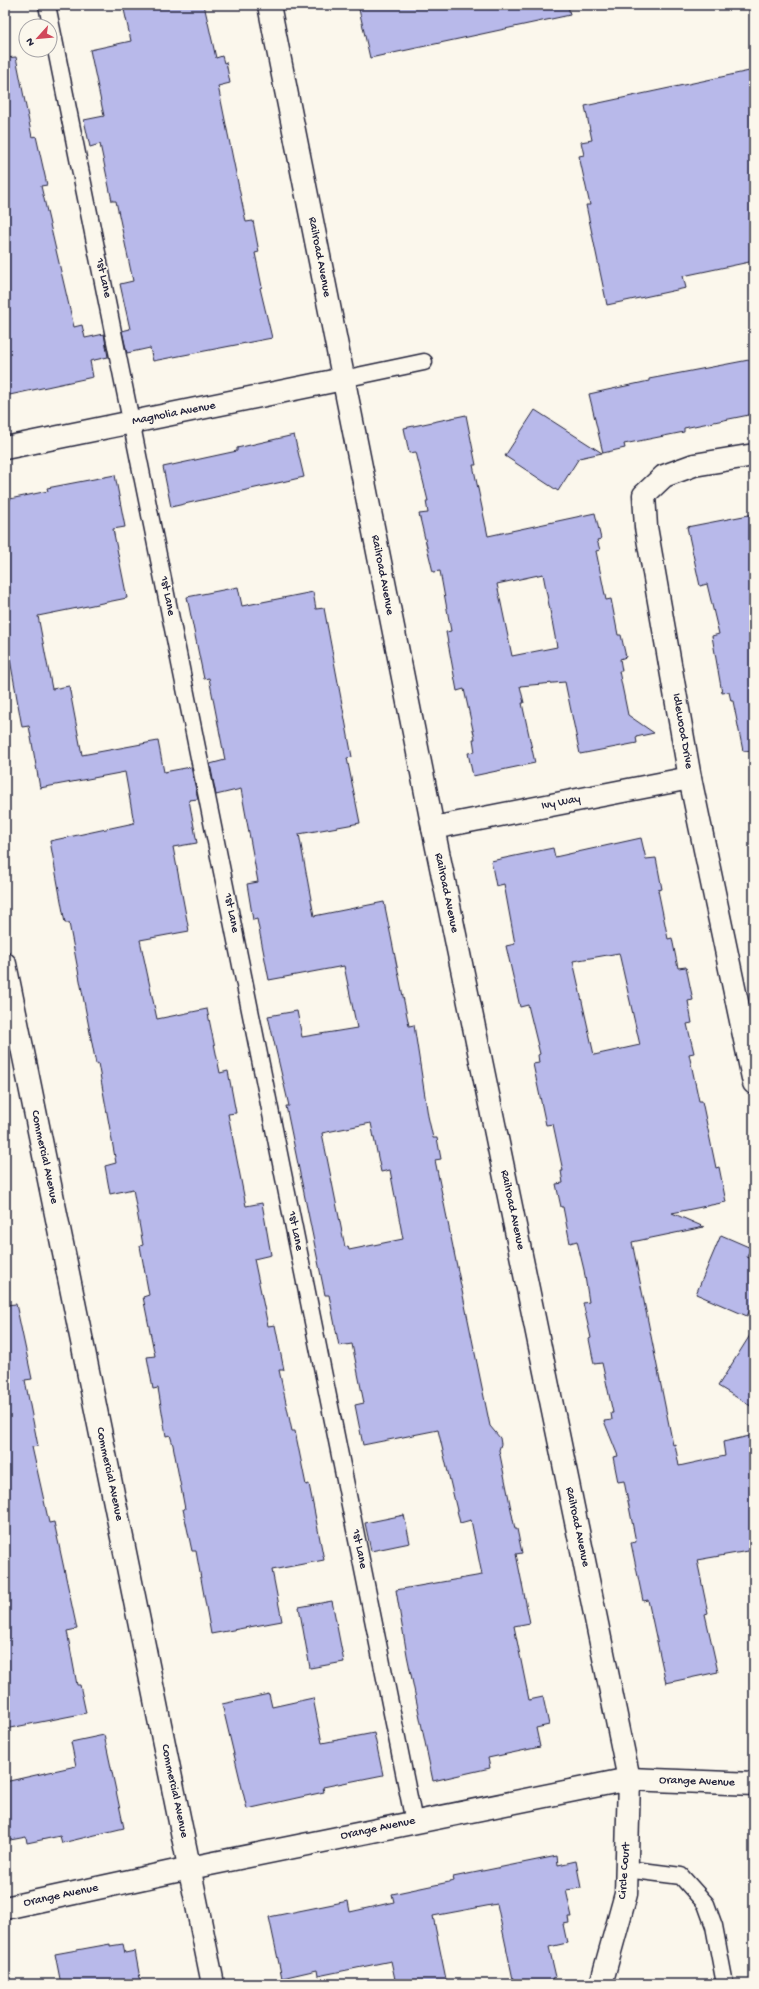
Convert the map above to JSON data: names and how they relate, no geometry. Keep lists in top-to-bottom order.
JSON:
{
  "streets": {
    "street": [
      "Railroad Avenue",
      "Magnolia Avenue",
      "Idlewood Drive",
      "Ivy Way",
      "Commercial Avenue",
      "Orange Avenue",
      "Circle Court"
    ],
    "lane": ["1st Lane"]
  },
  "crossings": [
    ["Railroad Avenue", "Magnolia Avenue"],
    ["Railroad Avenue", "Ivy Way"],
    ["Railroad Avenue", "Orange Avenue"],
    ["Railroad Avenue", "Circle Court"],
    ["1st Lane", "Magnolia Avenue"],
    ["1st Lane", "Orange Avenue"],
    ["Idlewood Drive", "Ivy Way"],
    ["Commercial Avenue", "Orange Avenue"],
    ["Orange Avenue", "Circle Court"]
  ],
  "north": "bottom left"
}
